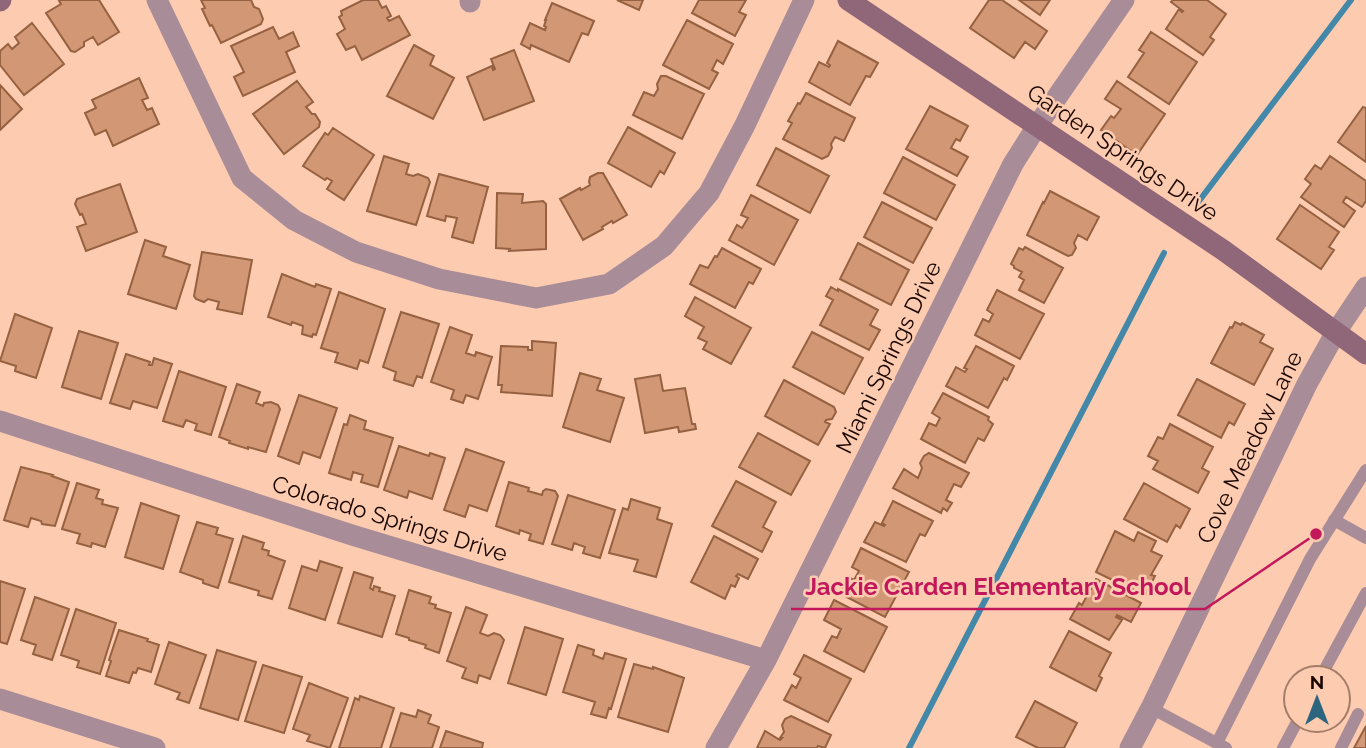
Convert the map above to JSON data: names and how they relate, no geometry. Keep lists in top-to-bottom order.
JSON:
{
  "streets": {
    "street": [
      "Garden Springs Drive",
      "Miami Springs Drive",
      "Cove Meadow Lane",
      "Colorado Springs Drive"
    ]
  },
  "crossings": [
    ["Garden Springs Drive", "Miami Springs Drive"],
    ["Garden Springs Drive", "Cove Meadow Lane"],
    ["Miami Springs Drive", "Colorado Springs Drive"]
  ],
  "places": ["Jackie Carden Elementary School"],
  "north": "top"
}
